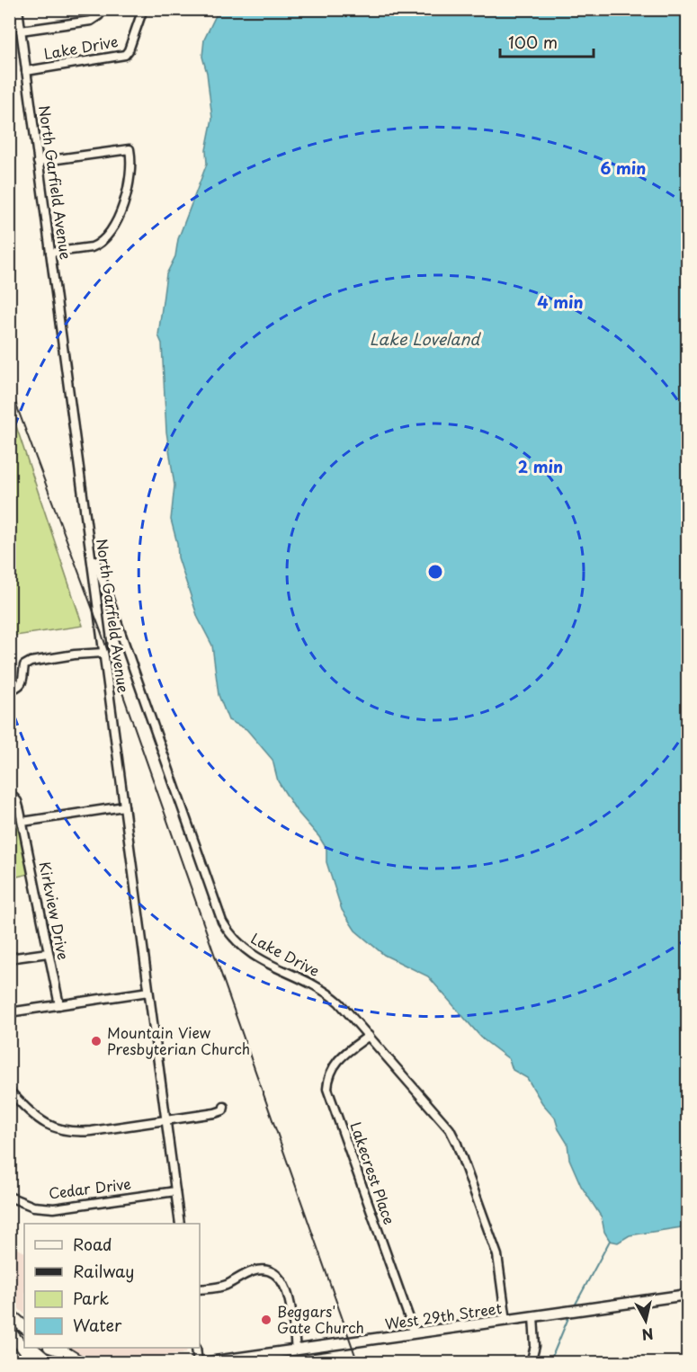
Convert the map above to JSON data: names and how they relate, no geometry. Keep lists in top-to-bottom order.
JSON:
{
  "streets": {
    "main road": ["West 29th Street"],
    "street": [
      "Lake Drive",
      "North Garfield Avenue",
      "Kirkview Drive",
      "Lakecrest Place",
      "Cedar Drive"
    ]
  },
  "crossings": [
    ["Lake Drive", "North Garfield Avenue"],
    ["Lake Drive", "Lakecrest Place"],
    ["Lake Drive", "West 29th Street"],
    ["North Garfield Avenue", "Cedar Drive"],
    ["Lakecrest Place", "West 29th Street"]
  ],
  "water": ["Lake Loveland"],
  "places": ["Mountain View Presbyterian Church", "Beggars' Gate Church"],
  "legend": [
    "Road",
    "Railway",
    "Park",
    "Water"
  ],
  "scale_bar": "100 m",
  "north": "bottom",
  "rings": ["6 min", "4 min", "2 min"]
}
